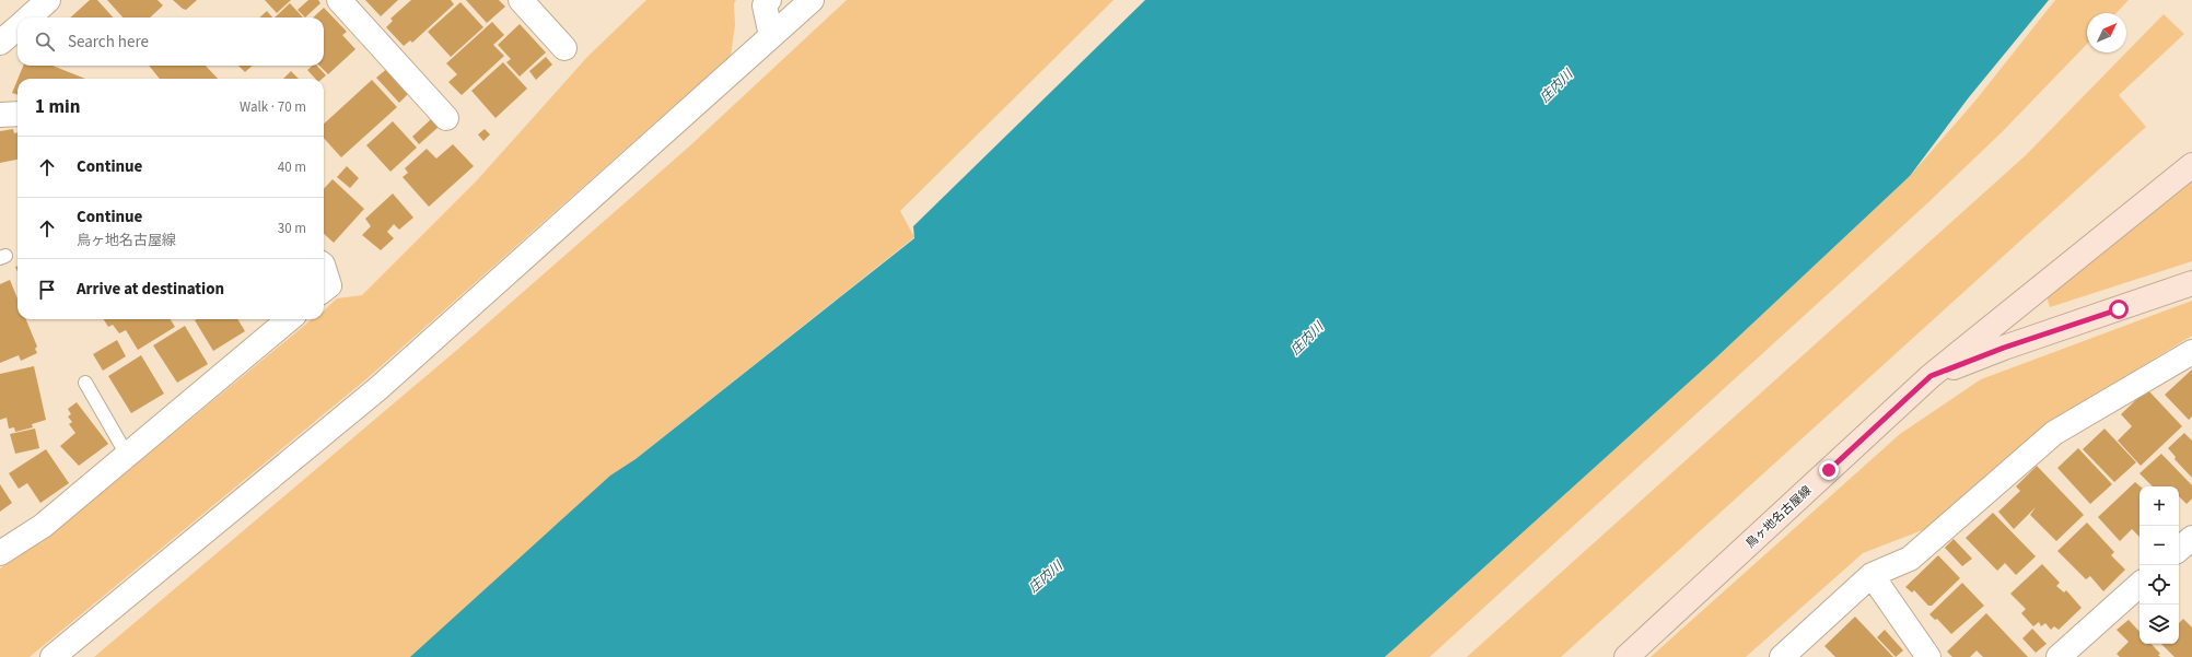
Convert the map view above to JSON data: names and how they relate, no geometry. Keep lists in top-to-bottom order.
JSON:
{
  "streets": {
    "main road": ["鳥ヶ地名古屋線"]
  },
  "water": ["庄内川"],
  "north": "top right",
  "page": {
    "search": "Search here",
    "heading": ["1 min", "Walk · 70 m"],
    "list": [
      ["Continue", "40 m"],
      ["Continue", "鳥ヶ地名古屋線", "30 m"],
      "Arrive at destination"
    ],
    "map_buttons": ["+", "−"]
  }
}
